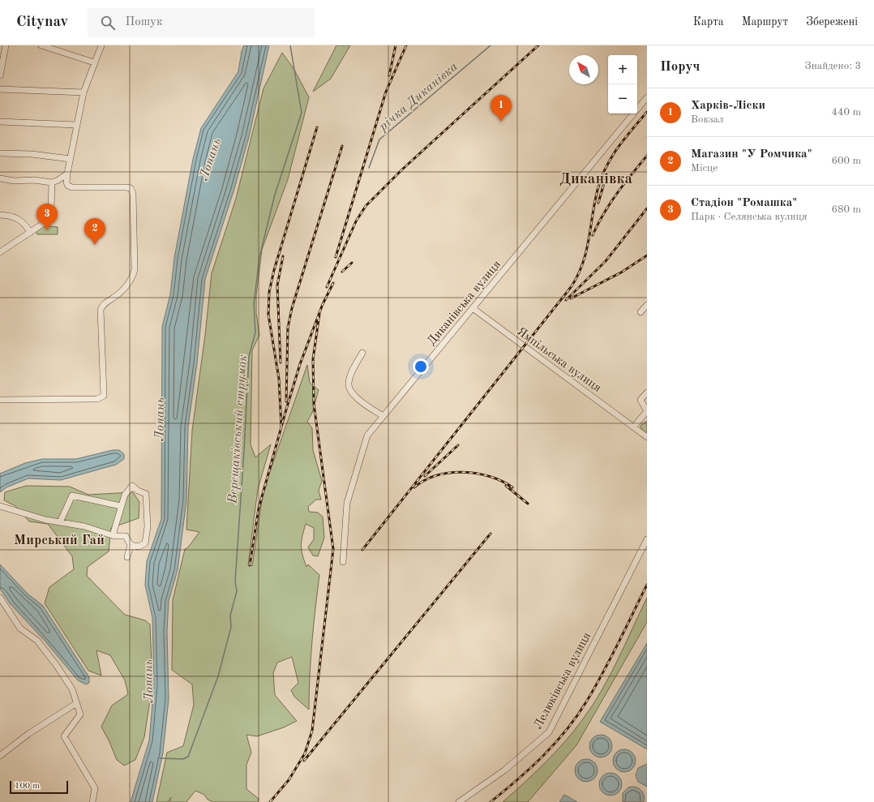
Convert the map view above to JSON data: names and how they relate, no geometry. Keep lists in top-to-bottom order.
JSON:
{
  "streets": {
    "street": ["Диканівська вулиця", "Ямпільська вулиця", "Лелюківська вулиця"]
  },
  "crossings": [
    ["Диканівська вулиця", "Ямпільська вулиця"]
  ],
  "districts": ["Диканівка", "Мирський Гай"],
  "water": ["річка Диканівка", "Лопань", "Верещаківський струмок"],
  "scale_bar": "100 m",
  "north": "top left",
  "page": {
    "header": "Citynav",
    "search": "Пошук",
    "nav": ["Карта", "Маршрут", "Збережені"],
    "heading": ["Поруч", "Знайдено: 3"],
    "map_buttons": ["+", "−"],
    "list": [
      {
        "mark": "1",
        "name": "Харків-Ліски",
        "note": "Вокзал",
        "value": "440 m"
      },
      {
        "mark": "2",
        "name": "Магазин \"У Ромчика\"",
        "note": "Місце",
        "value": "600 m"
      },
      {
        "mark": "3",
        "name": "Стадіон \"Ромашка\"",
        "note": "Парк · Селянська вулиця",
        "value": "680 m"
      }
    ],
    "pins": ["1", "3", "2"],
    "scale": "100 m"
  }
}
